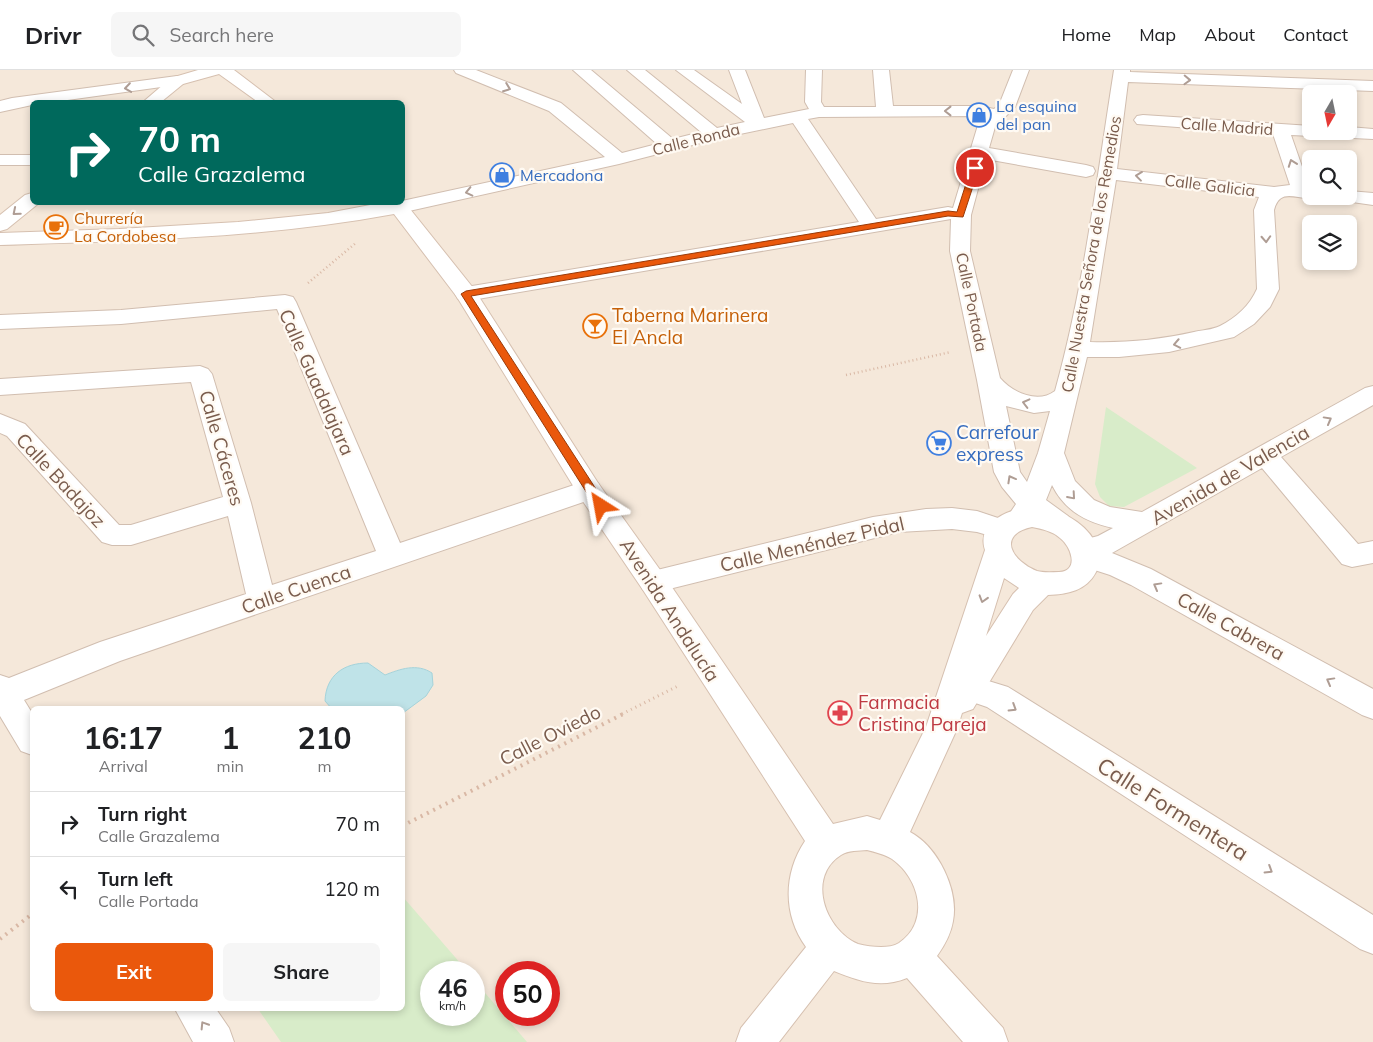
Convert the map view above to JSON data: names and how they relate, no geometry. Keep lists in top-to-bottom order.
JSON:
{
  "streets": {
    "street": [
      "Calle Madrid",
      "Calle Ronda",
      "Calle Galicia",
      "Calle Nuestra Señora de los Remedios",
      "Calle Portada",
      "Calle Guadalajara",
      "Calle Cáceres",
      "Avenida de Valencia",
      "Calle Badajoz",
      "Calle Menéndez Pidal",
      "Calle Cuenca",
      "Avenida Andalucía",
      "Calle Cabrera",
      "Calle Formentera"
    ],
    "path": ["Calle Oviedo"]
  },
  "crossings": [
    ["Calle Ronda", "Calle Portada"],
    ["Calle Ronda", "Avenida Andalucía"],
    ["Calle Galicia", "Calle Nuestra Señora de los Remedios"],
    ["Calle Nuestra Señora de los Remedios", "Calle Portada"],
    ["Calle Nuestra Señora de los Remedios", "Avenida de Valencia"],
    ["Calle Nuestra Señora de los Remedios", "Calle Menéndez Pidal"],
    ["Calle Nuestra Señora de los Remedios", "Calle Cabrera"],
    ["Calle Portada", "Avenida de Valencia"],
    ["Calle Portada", "Calle Menéndez Pidal"],
    ["Calle Portada", "Calle Cabrera"],
    ["Calle Guadalajara", "Calle Cuenca"],
    ["Calle Cáceres", "Calle Badajoz"],
    ["Calle Cáceres", "Calle Cuenca"],
    ["Avenida de Valencia", "Calle Menéndez Pidal"],
    ["Avenida de Valencia", "Calle Cabrera"],
    ["Calle Menéndez Pidal", "Avenida Andalucía"],
    ["Calle Menéndez Pidal", "Calle Cabrera"],
    ["Calle Cuenca", "Avenida Andalucía"],
    ["Avenida Andalucía", "Calle Oviedo"]
  ],
  "one_way": ["Avenida de Valencia", "Calle Formentera"],
  "places": {
    "shop": ["La esquina del pan", "Mercadona"],
    "cafe": ["Churrería La Cordobesa"],
    "bar": ["Taberna Marinera El Ancla"],
    "supermarket": ["Carrefour express"],
    "pharmacy": ["Farmacia Cristina Pareja"]
  },
  "north": "bottom",
  "page": {
    "header": "Drivr",
    "search": "Search here",
    "nav": [
      "Home",
      "Map",
      "About",
      "Contact"
    ],
    "turn": ["70 m", "Calle Grazalema"],
    "eta": [
      "16:17",
      "Arrival",
      "1",
      "min",
      "210",
      "m"
    ],
    "list": [
      {
        "name": "Turn right",
        "note": "Calle Grazalema",
        "value": "70 m"
      },
      {
        "name": "Turn left",
        "note": "Calle Portada",
        "value": "120 m"
      }
    ],
    "buttons": ["Exit", "Share"],
    "speed": "46 km/h",
    "limit": "50"
  }
}
